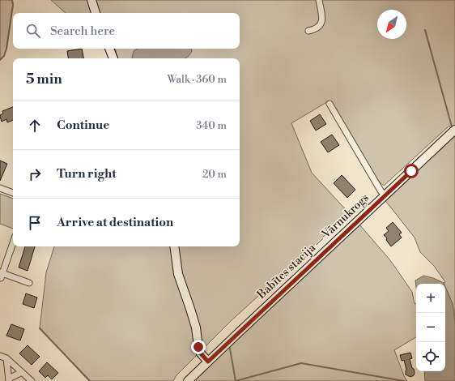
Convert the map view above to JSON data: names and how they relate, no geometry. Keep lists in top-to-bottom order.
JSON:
{
  "streets": {
    "main road": ["Babītes stacija — Vārnukrogs"]
  },
  "north": "bottom left",
  "page": {
    "search": "Search here",
    "heading": ["5 min", "Walk · 360 m"],
    "list": [
      ["Continue", "340 m"],
      ["Turn right", "20 m"],
      "Arrive at destination"
    ],
    "map_buttons": ["+", "−"]
  }
}
